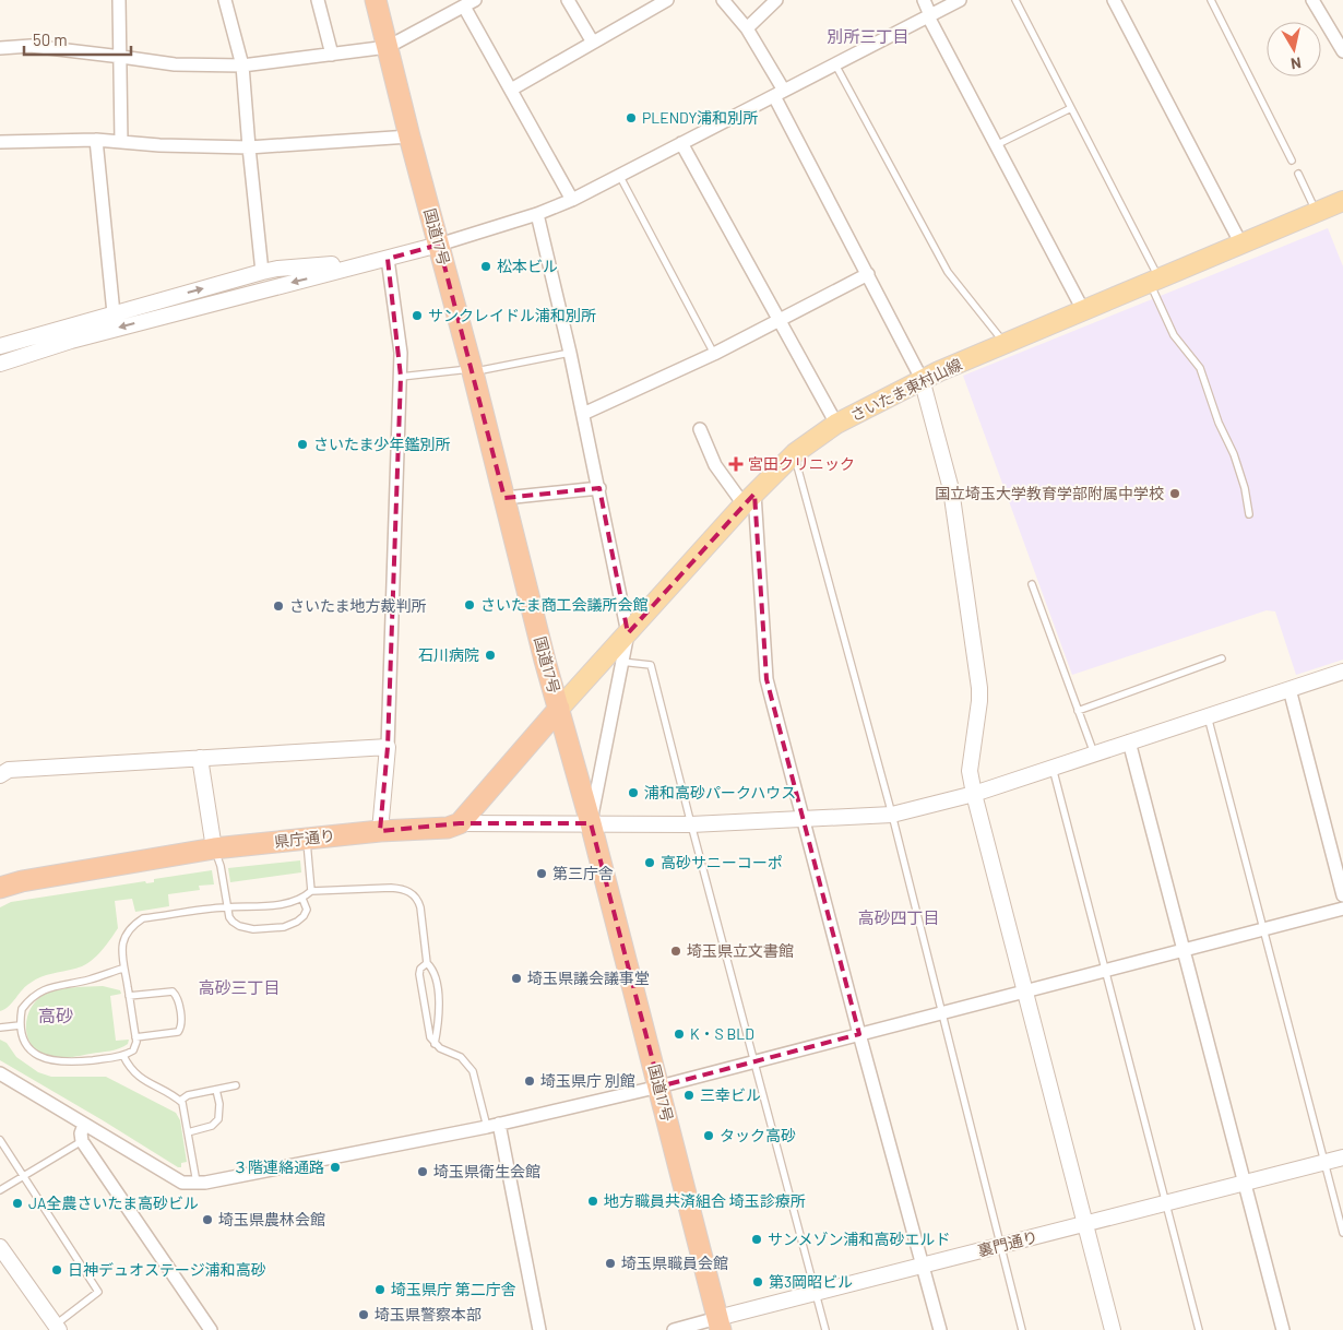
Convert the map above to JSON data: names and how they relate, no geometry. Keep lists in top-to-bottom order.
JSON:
{
  "streets": {
    "highway": ["国道17号", "県庁通り"],
    "main road": ["さいたま東村山線"],
    "street": ["裏門通り"]
  },
  "crossings": [
    ["国道17号", "さいたま東村山線"],
    ["国道17号", "裏門通り"]
  ],
  "districts": [
    "別所三丁目",
    "高砂四丁目",
    "高砂三丁目",
    "高砂"
  ],
  "places": {
    "other": [
      "PLENDY浦和別所",
      "松本ビル",
      "サンクレイドル浦和別所",
      "さいたま少年鑑別所",
      "国立埼玉大学教育学部附属中学校",
      "さいたま商工会議所会館",
      "さいたま地方裁判所",
      "石川病院",
      "浦和高砂パークハウス",
      "高砂サニーコーポ",
      "第三庁舎",
      "埼玉県立文書館",
      "埼玉県議会議事堂",
      "K・S BLD",
      "埼玉県庁 別館",
      "三幸ビル",
      "タック高砂",
      "３階連絡通路",
      "埼玉県衛生会館",
      "地方職員共済組合 埼玉診療所",
      "JA全農さいたま高砂ビル",
      "埼玉県農林会館",
      "サンメゾン浦和高砂エルド",
      "埼玉県職員会館",
      "日神デュオステージ浦和高砂",
      "第3岡昭ビル",
      "埼玉県庁 第二庁舎",
      "埼玉県警察本部"
    ],
    "health": ["宮田クリニック"]
  },
  "scale_bar": "50 m",
  "north": "bottom"
}
